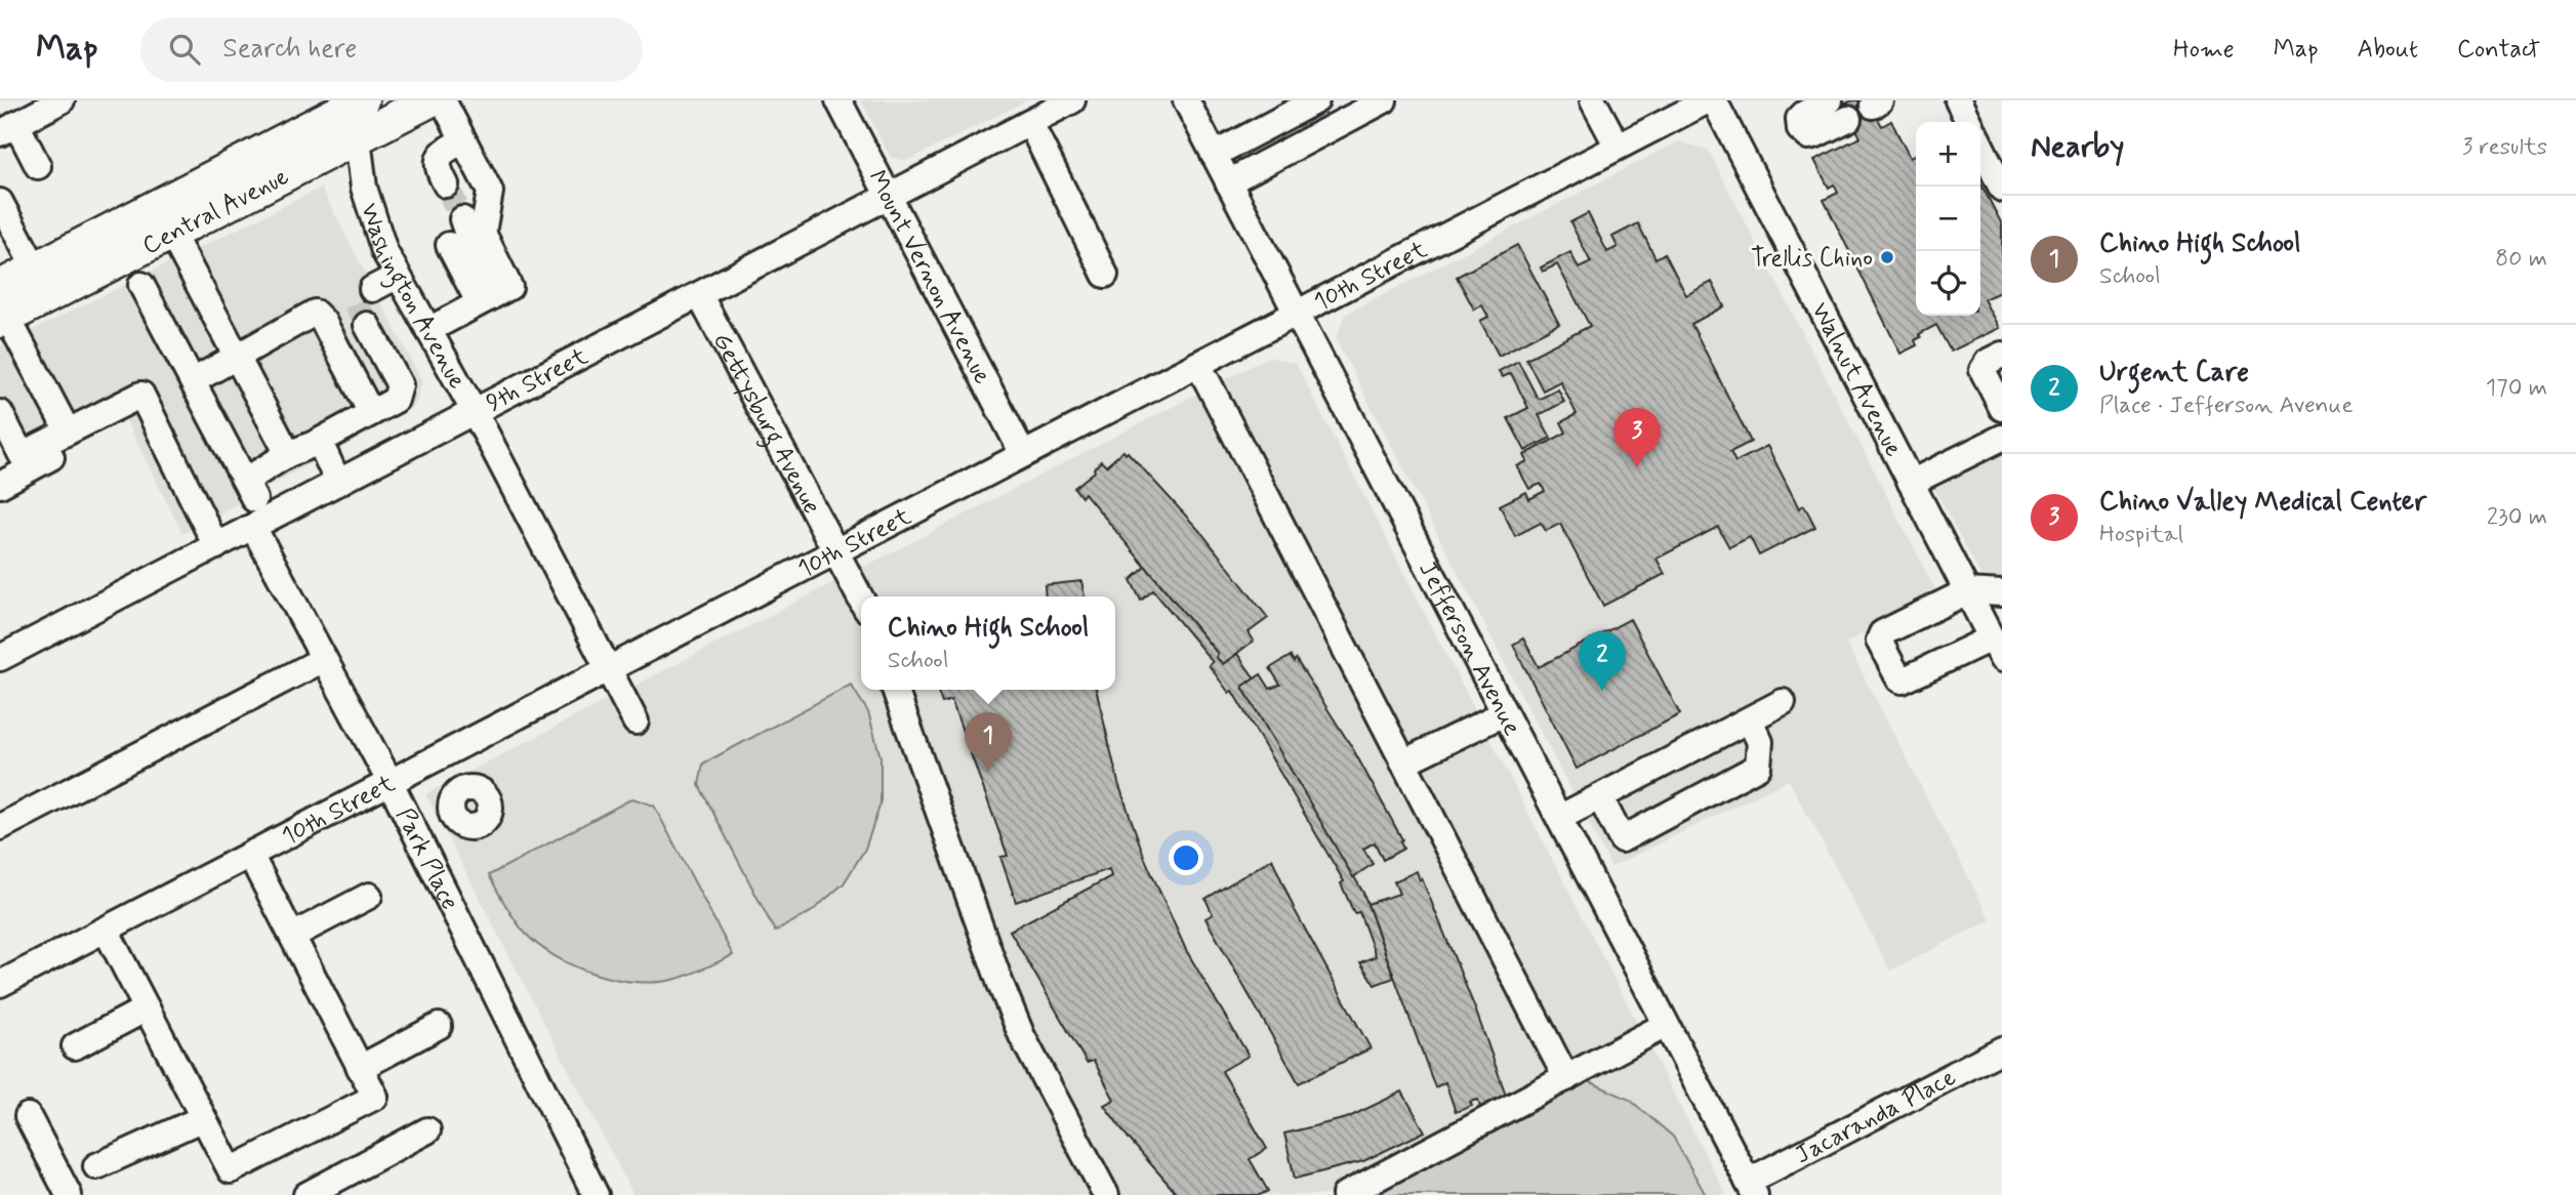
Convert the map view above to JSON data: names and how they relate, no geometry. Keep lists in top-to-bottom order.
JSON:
{
  "streets": {
    "main road": ["Central Avenue"],
    "street": [
      "10th Street",
      "Mount Vernon Avenue",
      "Washington Avenue",
      "9th Street",
      "Walnut Avenue",
      "Gettysburg Avenue",
      "Jefferson Avenue",
      "Park Place",
      "Jacaranda Place"
    ]
  },
  "crossings": [
    ["Central Avenue", "Washington Avenue"],
    ["10th Street", "Mount Vernon Avenue"],
    ["10th Street", "Washington Avenue"],
    ["10th Street", "Gettysburg Avenue"],
    ["10th Street", "Jefferson Avenue"],
    ["10th Street", "Park Place"],
    ["Mount Vernon Avenue", "9th Street"],
    ["Washington Avenue", "9th Street"],
    ["9th Street", "Gettysburg Avenue"],
    ["9th Street", "Park Place"],
    ["Jefferson Avenue", "Jacaranda Place"]
  ],
  "places": ["Trellis Chino"],
  "page": {
    "header": "Map",
    "search": "Search here",
    "nav": [
      "Home",
      "Map",
      "About",
      "Contact"
    ],
    "heading": ["Nearby", "3 results"],
    "map_buttons": ["+", "−"],
    "list": [
      {
        "mark": "1",
        "name": "Chino High School",
        "note": "School",
        "value": "80 m"
      },
      {
        "mark": "2",
        "name": "Urgent Care",
        "note": "Place · Jefferson Avenue",
        "value": "170 m"
      },
      {
        "mark": "3",
        "name": "Chino Valley Medical Center",
        "note": "Hospital",
        "value": "230 m"
      }
    ],
    "pins": ["3", "2", "1"],
    "popup": ["Chino High School", "School"]
  }
}
